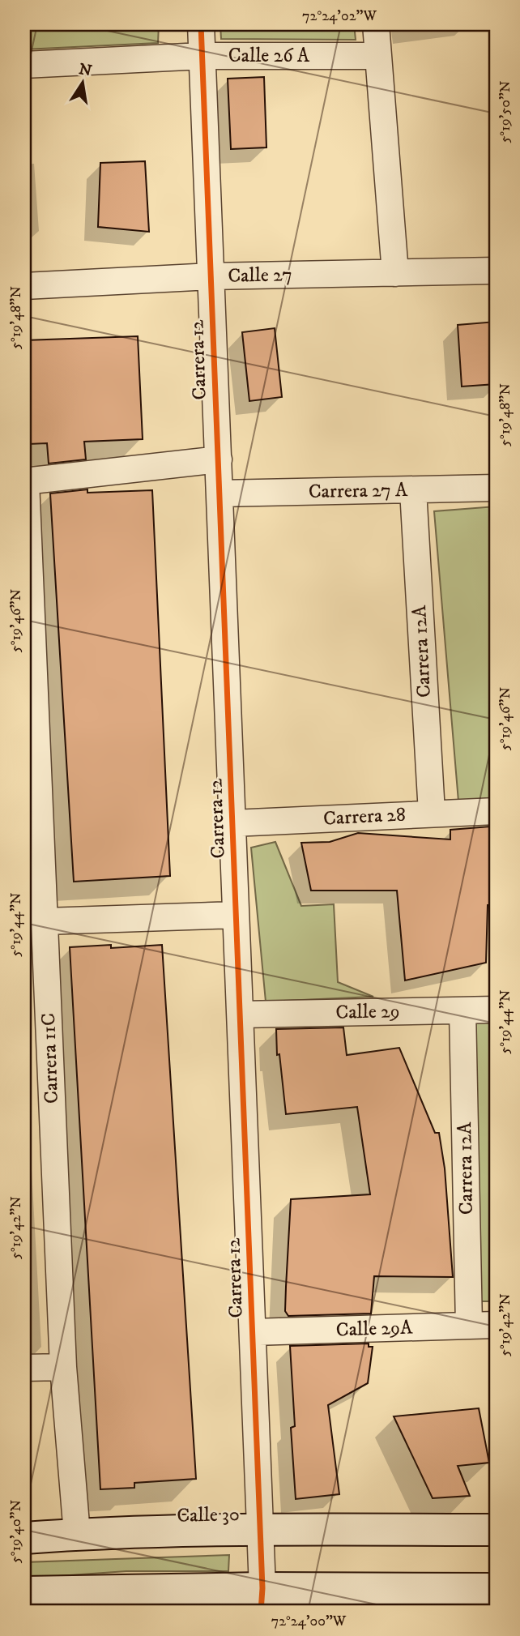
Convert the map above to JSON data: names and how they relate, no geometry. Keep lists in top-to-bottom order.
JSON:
{
  "streets": {
    "main road": ["Calle 30"],
    "street": [
      "Calle 26 A",
      "Calle 27",
      "Carrera 12",
      "Carrera 27 A",
      "Carrera 12A",
      "Carrera 28",
      "Calle 29",
      "Carrera 11C",
      "Calle 29A"
    ]
  },
  "crossings": [
    ["Calle 26 A", "Carrera 12"],
    ["Calle 27", "Carrera 12"],
    ["Carrera 12", "Carrera 27 A"],
    ["Carrera 12", "Carrera 28"],
    ["Carrera 12", "Calle 29"],
    ["Carrera 12", "Calle 29A"],
    ["Carrera 12", "Calle 30"],
    ["Carrera 27 A", "Carrera 12A"],
    ["Carrera 12A", "Carrera 28"],
    ["Carrera 12A", "Calle 29"],
    ["Carrera 12A", "Calle 29A"],
    ["Carrera 11C", "Calle 30"]
  ],
  "north": "top",
  "coordinates": [
    "72°24'02\"W",
    "5°19'50\"N",
    "5°19'48\"N",
    "5°19'46\"N",
    "5°19'44\"N",
    "5°19'42\"N",
    "5°19'40\"N",
    "72°24'00\"W"
  ]
}
